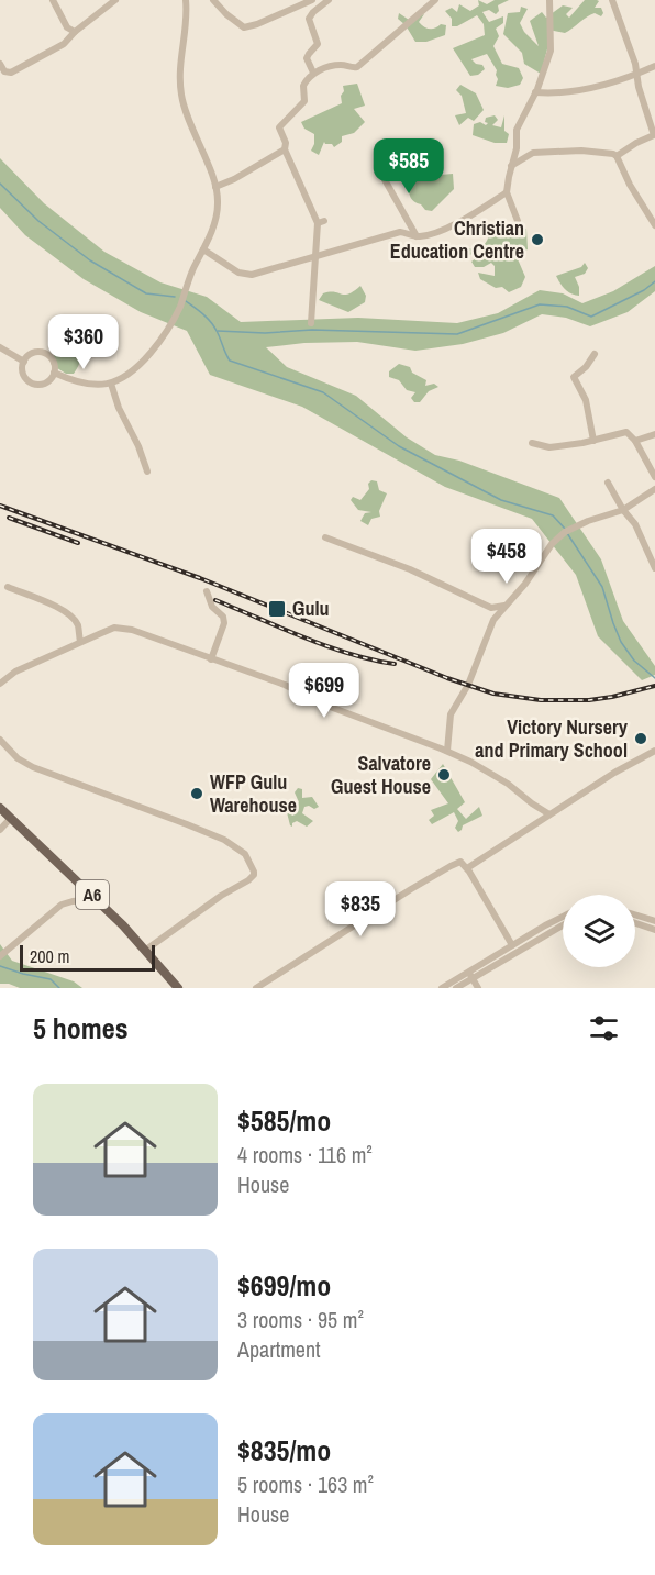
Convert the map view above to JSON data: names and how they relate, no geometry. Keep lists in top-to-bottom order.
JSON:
{
  "streets": {
    "main road": ["A6"]
  },
  "places": {
    "other": [
      "Christian Education Centre",
      "Victory Nursery and Primary School",
      "Salvatore Guest House",
      "WFP Gulu Warehouse"
    ],
    "transit": ["Gulu"]
  },
  "scale_bar": "200 m",
  "page": {
    "price": [
      "$585",
      "$360",
      "$458",
      "$699",
      "$835"
    ],
    "scale": "200 m",
    "heading": "5 homes",
    "list": [
      {
        "name": "$585/mo",
        "note": "4 rooms · 116 m² · House"
      },
      {
        "name": "$699/mo",
        "note": "3 rooms · 95 m² · Apartment"
      },
      {
        "name": "$835/mo",
        "note": "5 rooms · 163 m² · House"
      }
    ]
  }
}
